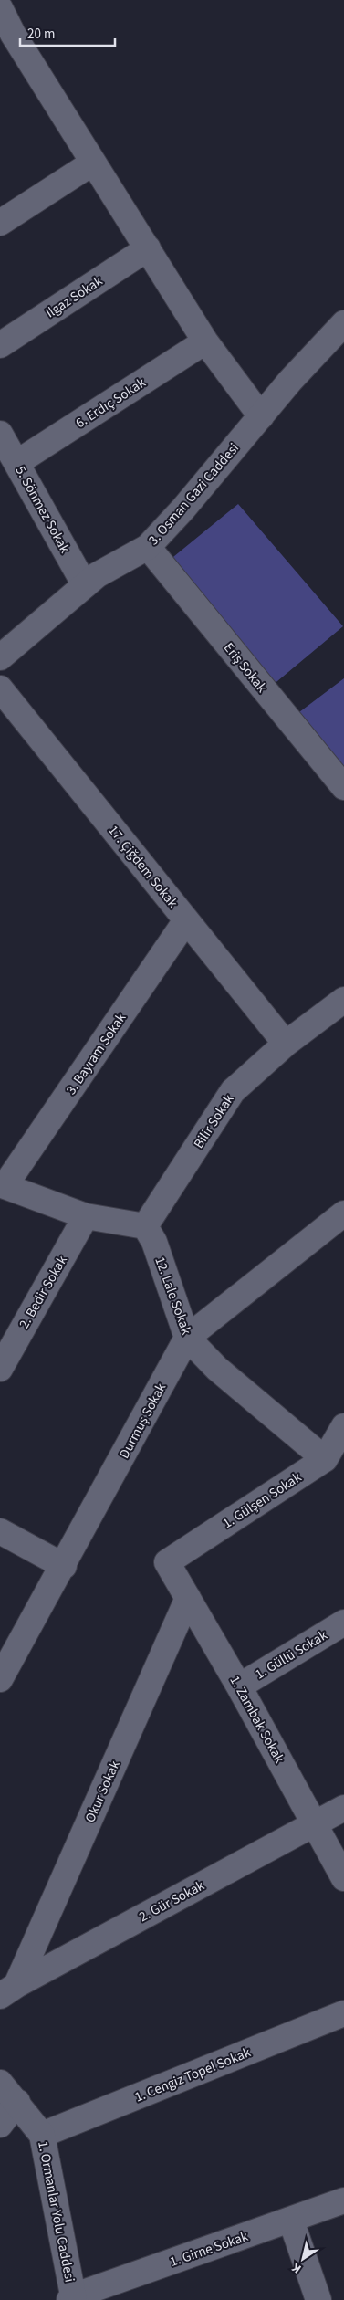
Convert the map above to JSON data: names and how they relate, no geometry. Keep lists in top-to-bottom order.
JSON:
{
  "streets": {
    "street": [
      "Ilgaz Sokak",
      "6. Erdıç Sokak",
      "3. Osman Gazi Caddesi",
      "5. Sönmez Sokak",
      "Eriş Sokak",
      "17. Çiğdem Sokak",
      "3. Bayram Sokak",
      "Bilir Sokak",
      "2. Bedir Sokak",
      "12. Lale Sokak",
      "Durmuş Sokak",
      "1. Gülşen Sokak",
      "1. Güllü Sokak",
      "1. Zambak Sokak",
      "Okur Sokak",
      "2. Gür Sokak",
      "1. Cengiz Topel Sokak",
      "1. Ormanlar Yolu Caddesi",
      "1. Girne Sokak"
    ]
  },
  "crossings": [
    ["6. Erdıç Sokak", "5. Sönmez Sokak"],
    ["3. Osman Gazi Caddesi", "5. Sönmez Sokak"],
    ["3. Osman Gazi Caddesi", "Eriş Sokak"],
    ["17. Çiğdem Sokak", "3. Bayram Sokak"],
    ["17. Çiğdem Sokak", "Bilir Sokak"],
    ["Bilir Sokak", "12. Lale Sokak"],
    ["12. Lale Sokak", "Durmuş Sokak"],
    ["12. Lale Sokak", "1. Gülşen Sokak"],
    ["1. Gülşen Sokak", "1. Zambak Sokak"],
    ["1. Güllü Sokak", "1. Zambak Sokak"],
    ["1. Zambak Sokak", "Okur Sokak"],
    ["1. Zambak Sokak", "2. Gür Sokak"],
    ["Okur Sokak", "2. Gür Sokak"],
    ["1. Cengiz Topel Sokak", "1. Ormanlar Yolu Caddesi"],
    ["1. Ormanlar Yolu Caddesi", "1. Girne Sokak"]
  ],
  "scale_bar": "20 m",
  "north": "bottom left"
}
